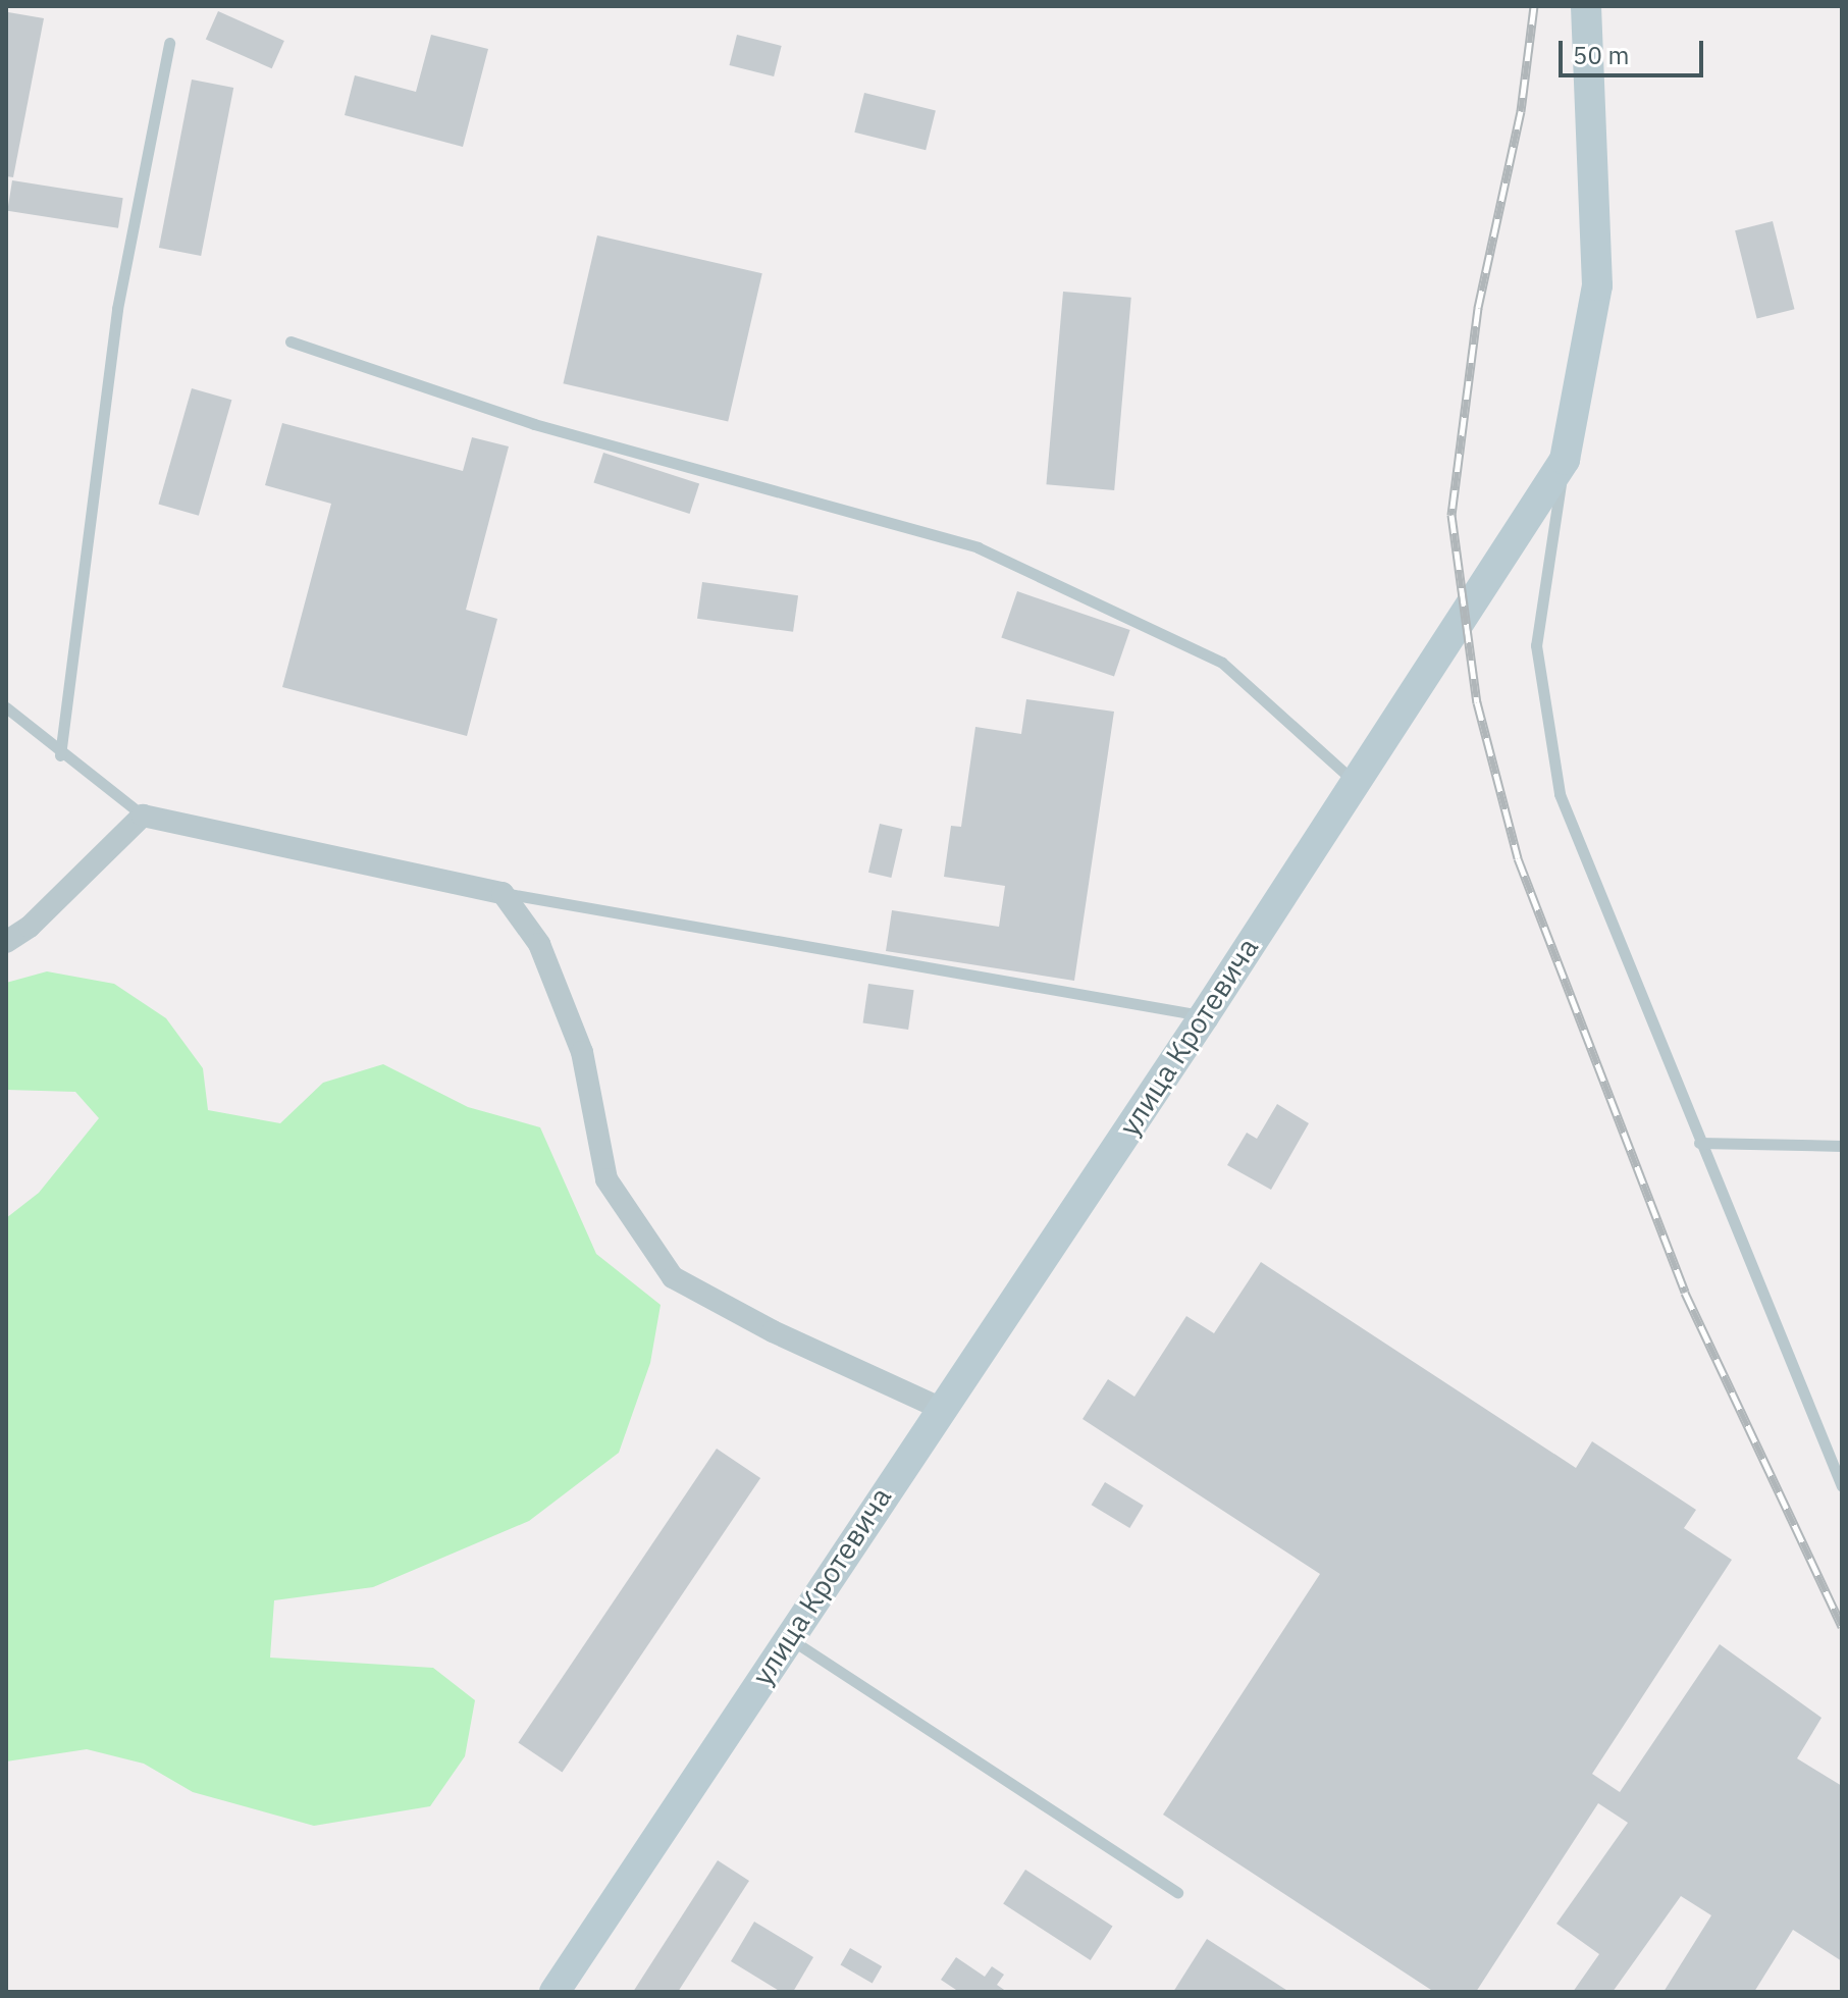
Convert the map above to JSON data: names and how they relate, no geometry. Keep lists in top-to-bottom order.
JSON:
{
  "streets": {
    "street": ["улица Кротевича"]
  },
  "scale_bar": "50 m"
}
